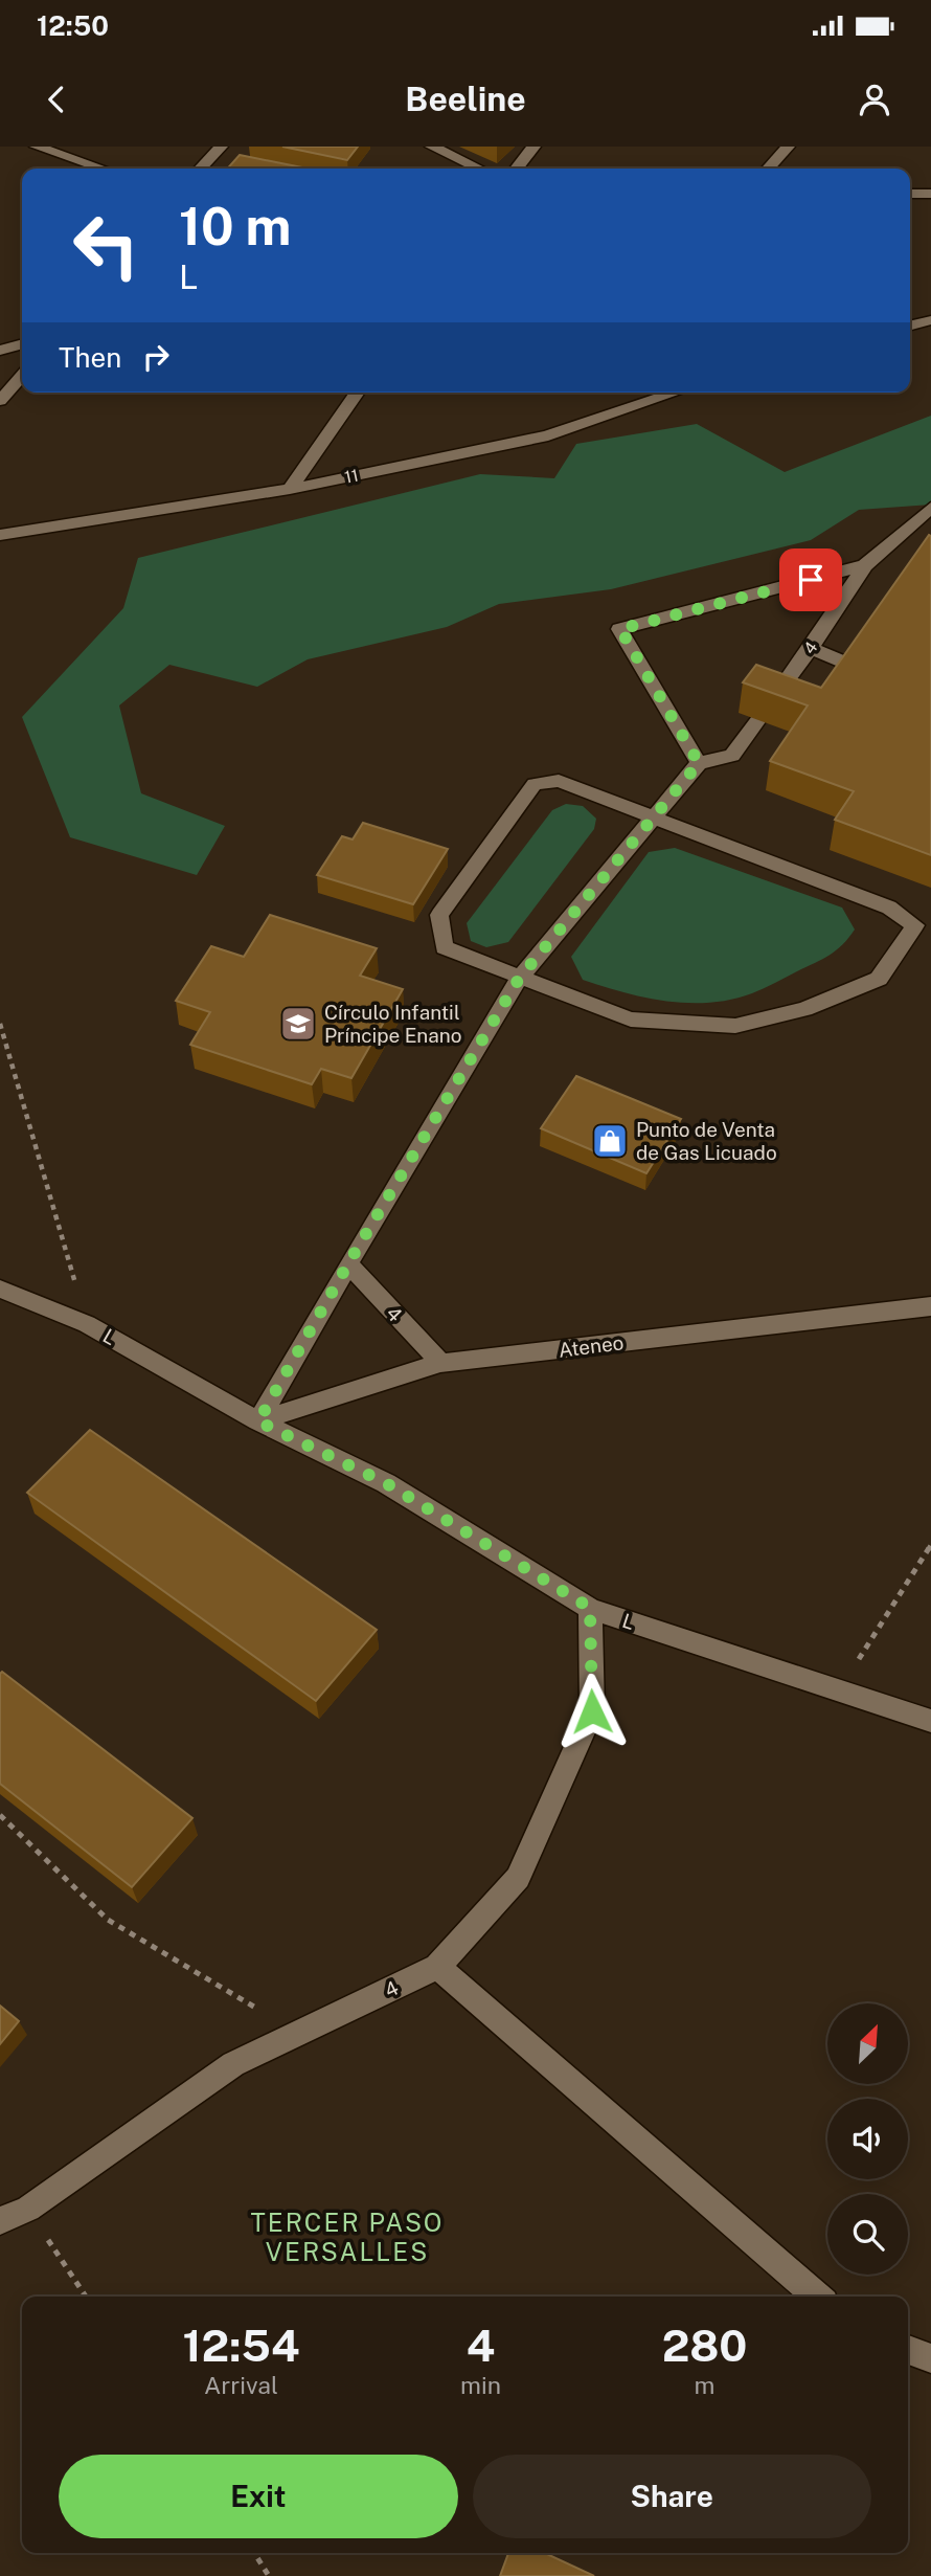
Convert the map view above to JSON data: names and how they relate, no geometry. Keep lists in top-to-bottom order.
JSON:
{
  "streets": {
    "street": [
      "11",
      "4",
      "L",
      "Ateneo"
    ]
  },
  "crossings": [
    ["4", "L"],
    ["4", "Ateneo"],
    ["L", "Ateneo"]
  ],
  "districts": ["TERCER PASO VERSALLES"],
  "places": {
    "school or university": ["Círculo Infantil Príncipe Enano"],
    "shop": ["Punto de Venta de Gas Licuado"]
  },
  "north": "top right",
  "page": {
    "status": "12:50",
    "header": "Beeline",
    "turn": ["10 m", "L"],
    "then": "Then",
    "eta": [
      "12:54",
      "Arrival",
      "4",
      "min",
      "280",
      "m"
    ],
    "buttons": ["Exit", "Share"]
  }
}
